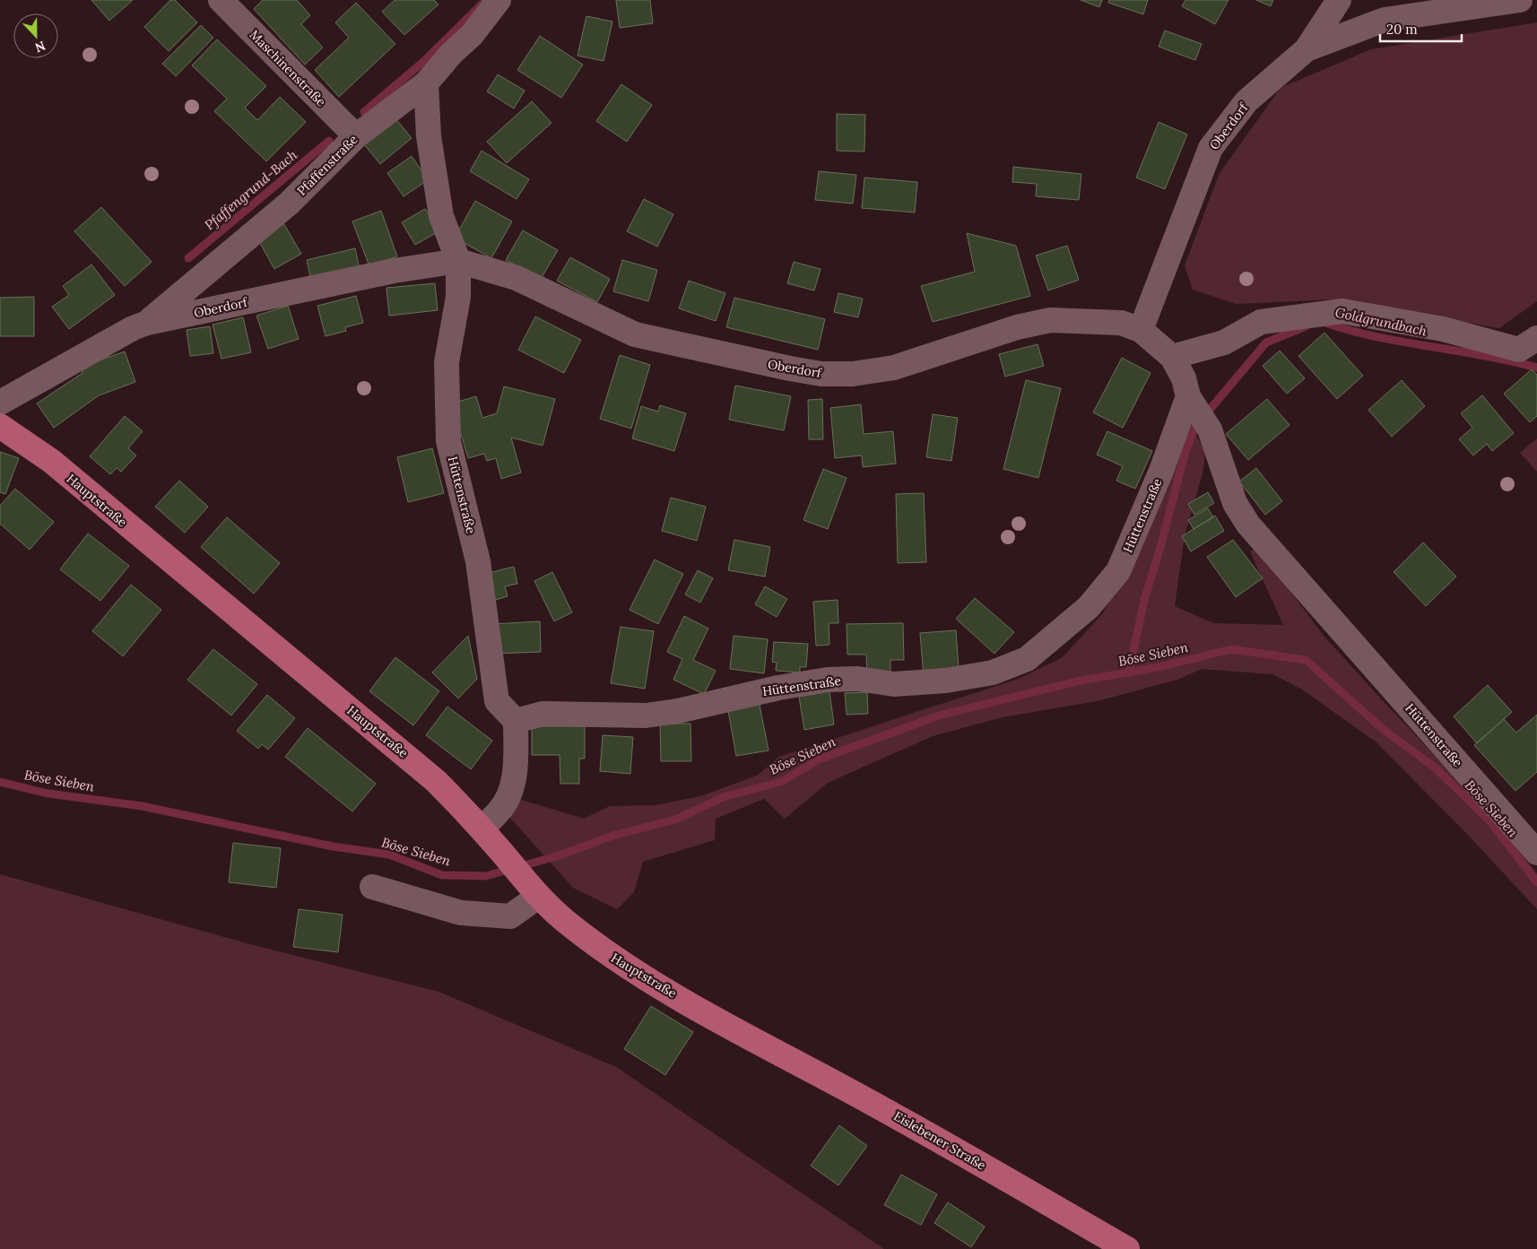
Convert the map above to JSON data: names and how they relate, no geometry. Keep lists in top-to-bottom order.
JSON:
{
  "streets": {
    "main road": ["Hauptstraße", "Eislebener Straße"],
    "street": [
      "Maschinenstraße",
      "Oberdorf",
      "Pfaffenstraße",
      "Hüttenstraße"
    ]
  },
  "crossings": [
    ["Maschinenstraße", "Pfaffenstraße"],
    ["Oberdorf", "Pfaffenstraße"],
    ["Oberdorf", "Hüttenstraße"],
    ["Hauptstraße", "Eislebener Straße"]
  ],
  "water": ["Pfaffengrund-Bach", "Goldgrundbach", "Böse Sieben"],
  "scale_bar": "20 m",
  "north": "bottom"
}
